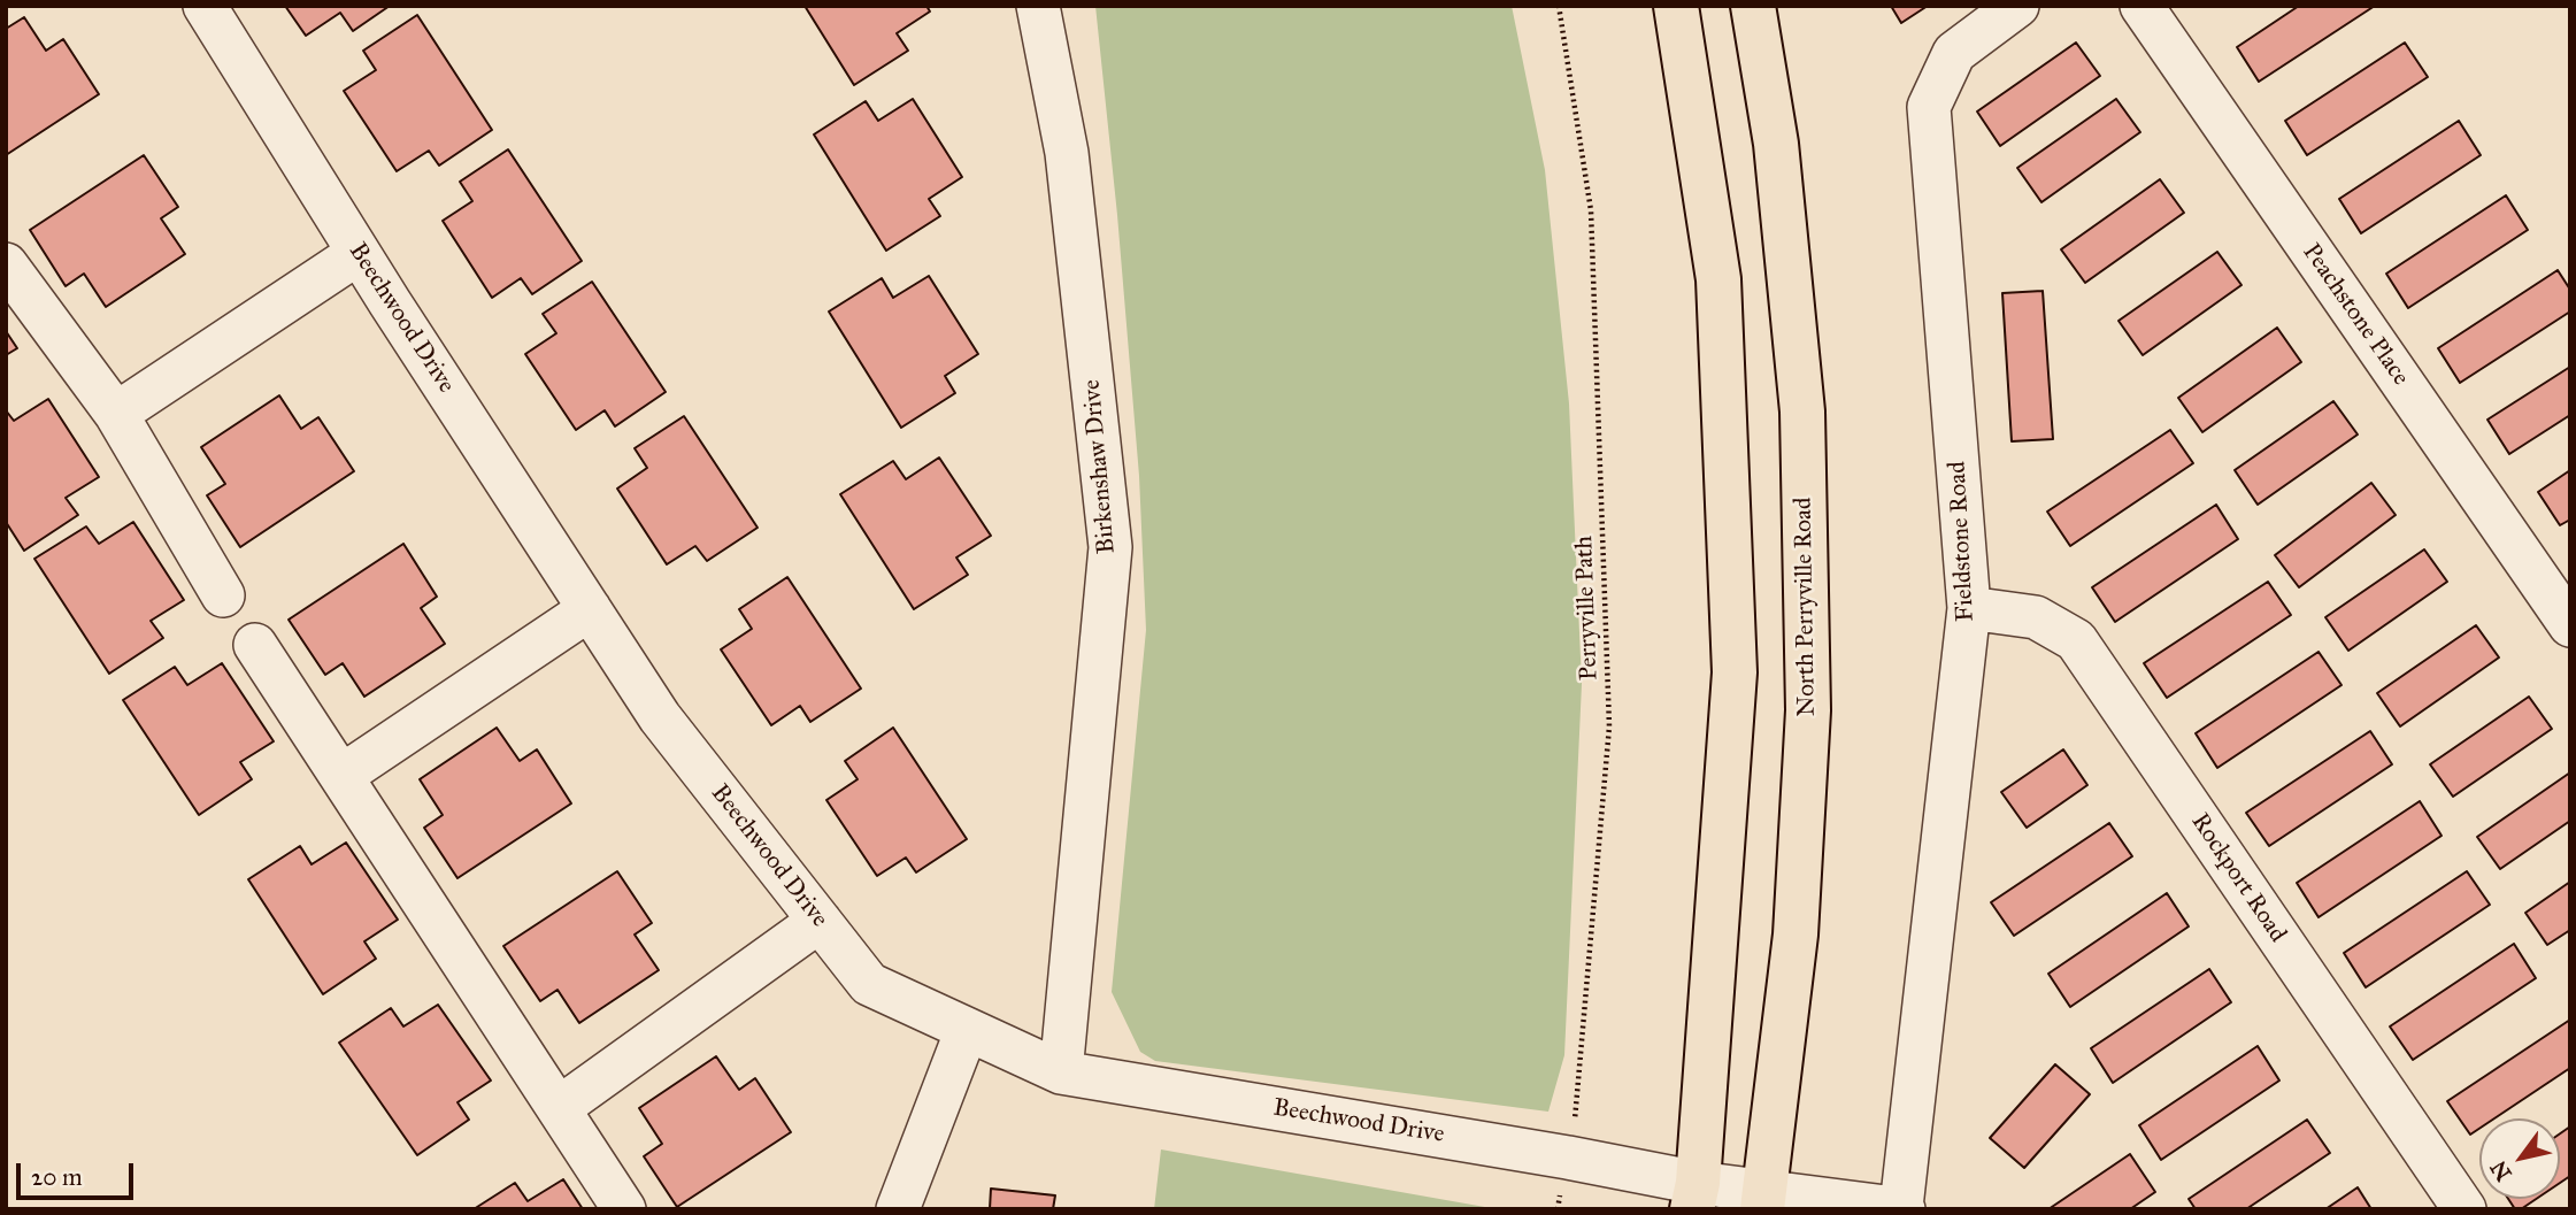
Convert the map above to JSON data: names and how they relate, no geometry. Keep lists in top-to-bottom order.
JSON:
{
  "streets": {
    "main road": ["North Perryville Road"],
    "street": [
      "Peachstone Place",
      "Beechwood Drive",
      "Birkenshaw Drive",
      "Fieldstone Road",
      "Rockport Road"
    ],
    "path": ["Perryville Path"]
  },
  "crossings": [
    ["Beechwood Drive", "Birkenshaw Drive"],
    ["Beechwood Drive", "Fieldstone Road"],
    ["Beechwood Drive", "North Perryville Road"],
    ["Beechwood Drive", "Perryville Path"],
    ["Fieldstone Road", "Rockport Road"]
  ],
  "scale_bar": "20 m",
  "north": "bottom left"
}
